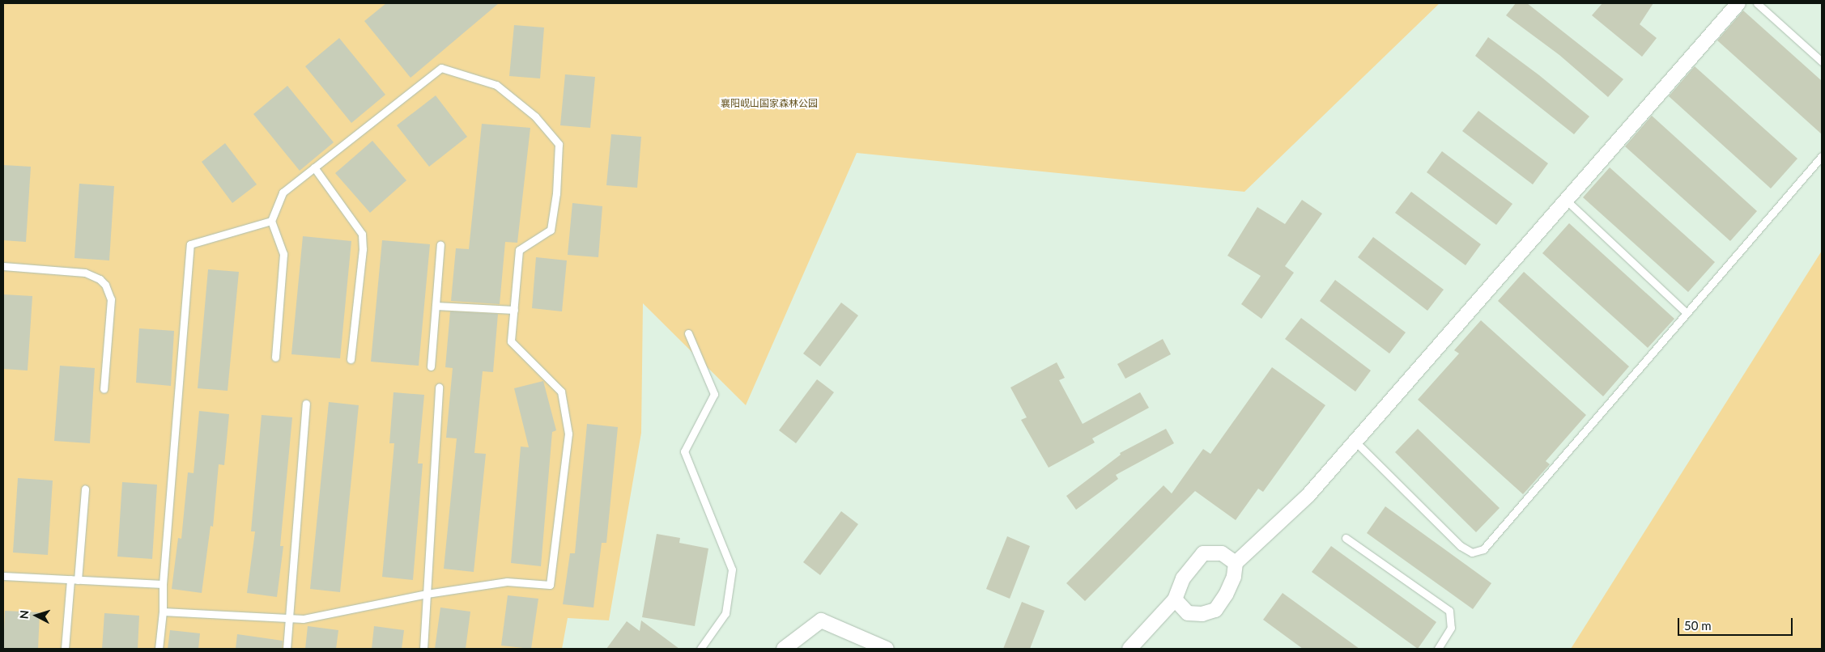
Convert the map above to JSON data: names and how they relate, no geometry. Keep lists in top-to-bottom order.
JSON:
{
  "parks": ["襄阳岘山国家森林公园"],
  "scale_bar": "50 m",
  "north": "left"
}
